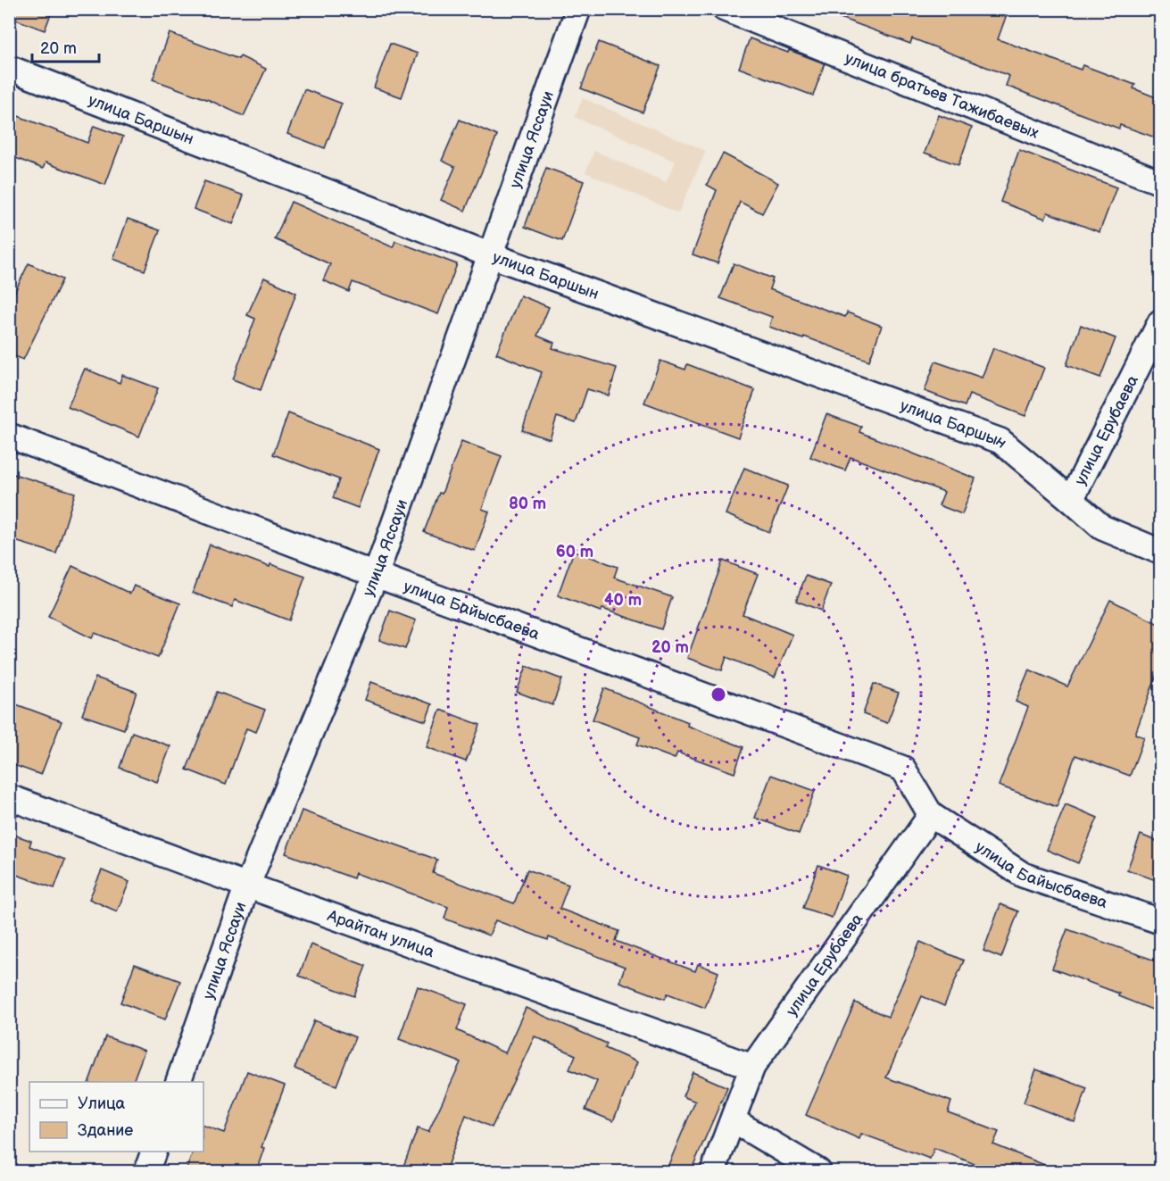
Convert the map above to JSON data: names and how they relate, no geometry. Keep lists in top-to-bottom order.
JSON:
{
  "streets": {
    "street": [
      "улица братьев Тажибаевых",
      "улица Баршын",
      "улица Яссауи",
      "улица Ерубаева",
      "улица Байысбаева",
      "Арайтан улица"
    ]
  },
  "crossings": [
    ["улица Баршын", "улица Яссауи"],
    ["улица Баршын", "улица Ерубаева"],
    ["улица Яссауи", "улица Байысбаева"],
    ["улица Яссауи", "Арайтан улица"],
    ["улица Ерубаева", "улица Байысбаева"],
    ["улица Ерубаева", "Арайтан улица"]
  ],
  "legend": ["Улица", "Здание"],
  "scale_bar": "20 m",
  "rings": [
    "80 m",
    "60 m",
    "40 m",
    "20 m"
  ]
}
